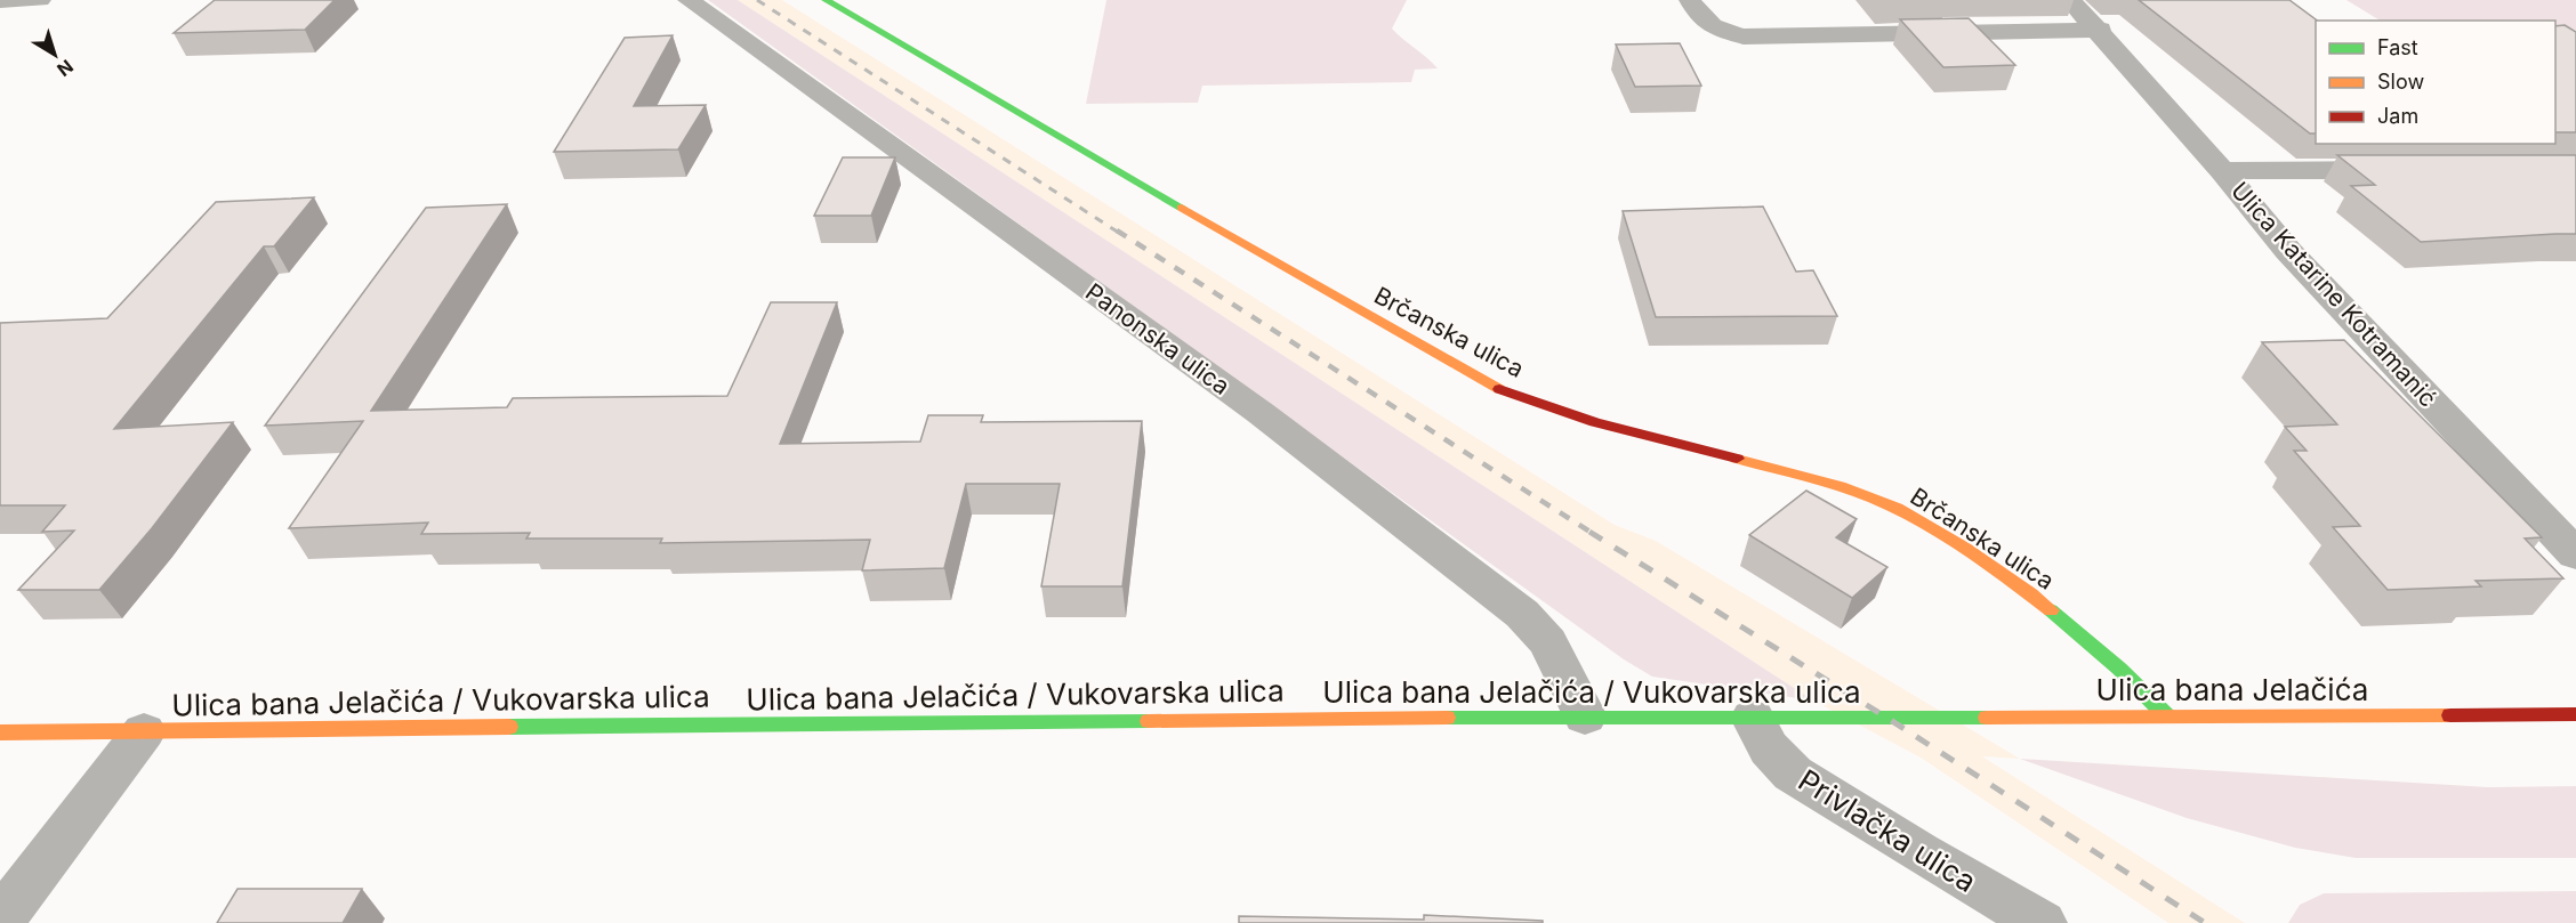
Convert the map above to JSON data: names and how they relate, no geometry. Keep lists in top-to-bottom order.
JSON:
{
  "streets": {
    "main road": ["Brčanska ulica", "Ulica bana Jelačića", "Ulica bana Jelačića / Vukovarska ulica"],
    "street": ["Ulica Katarine Kotramanić", "Panonska ulica", "Privlačka ulica"]
  },
  "crossings": [
    ["Brčanska ulica", "Ulica bana Jelačića"],
    ["Panonska ulica", "Ulica bana Jelačića / Vukovarska ulica"],
    ["Ulica bana Jelačića", "Ulica bana Jelačića / Vukovarska ulica"],
    ["Ulica bana Jelačića / Vukovarska ulica", "Privlačka ulica"]
  ],
  "legend": ["Fast", "Slow", "Jam"],
  "north": "bottom right"
}
